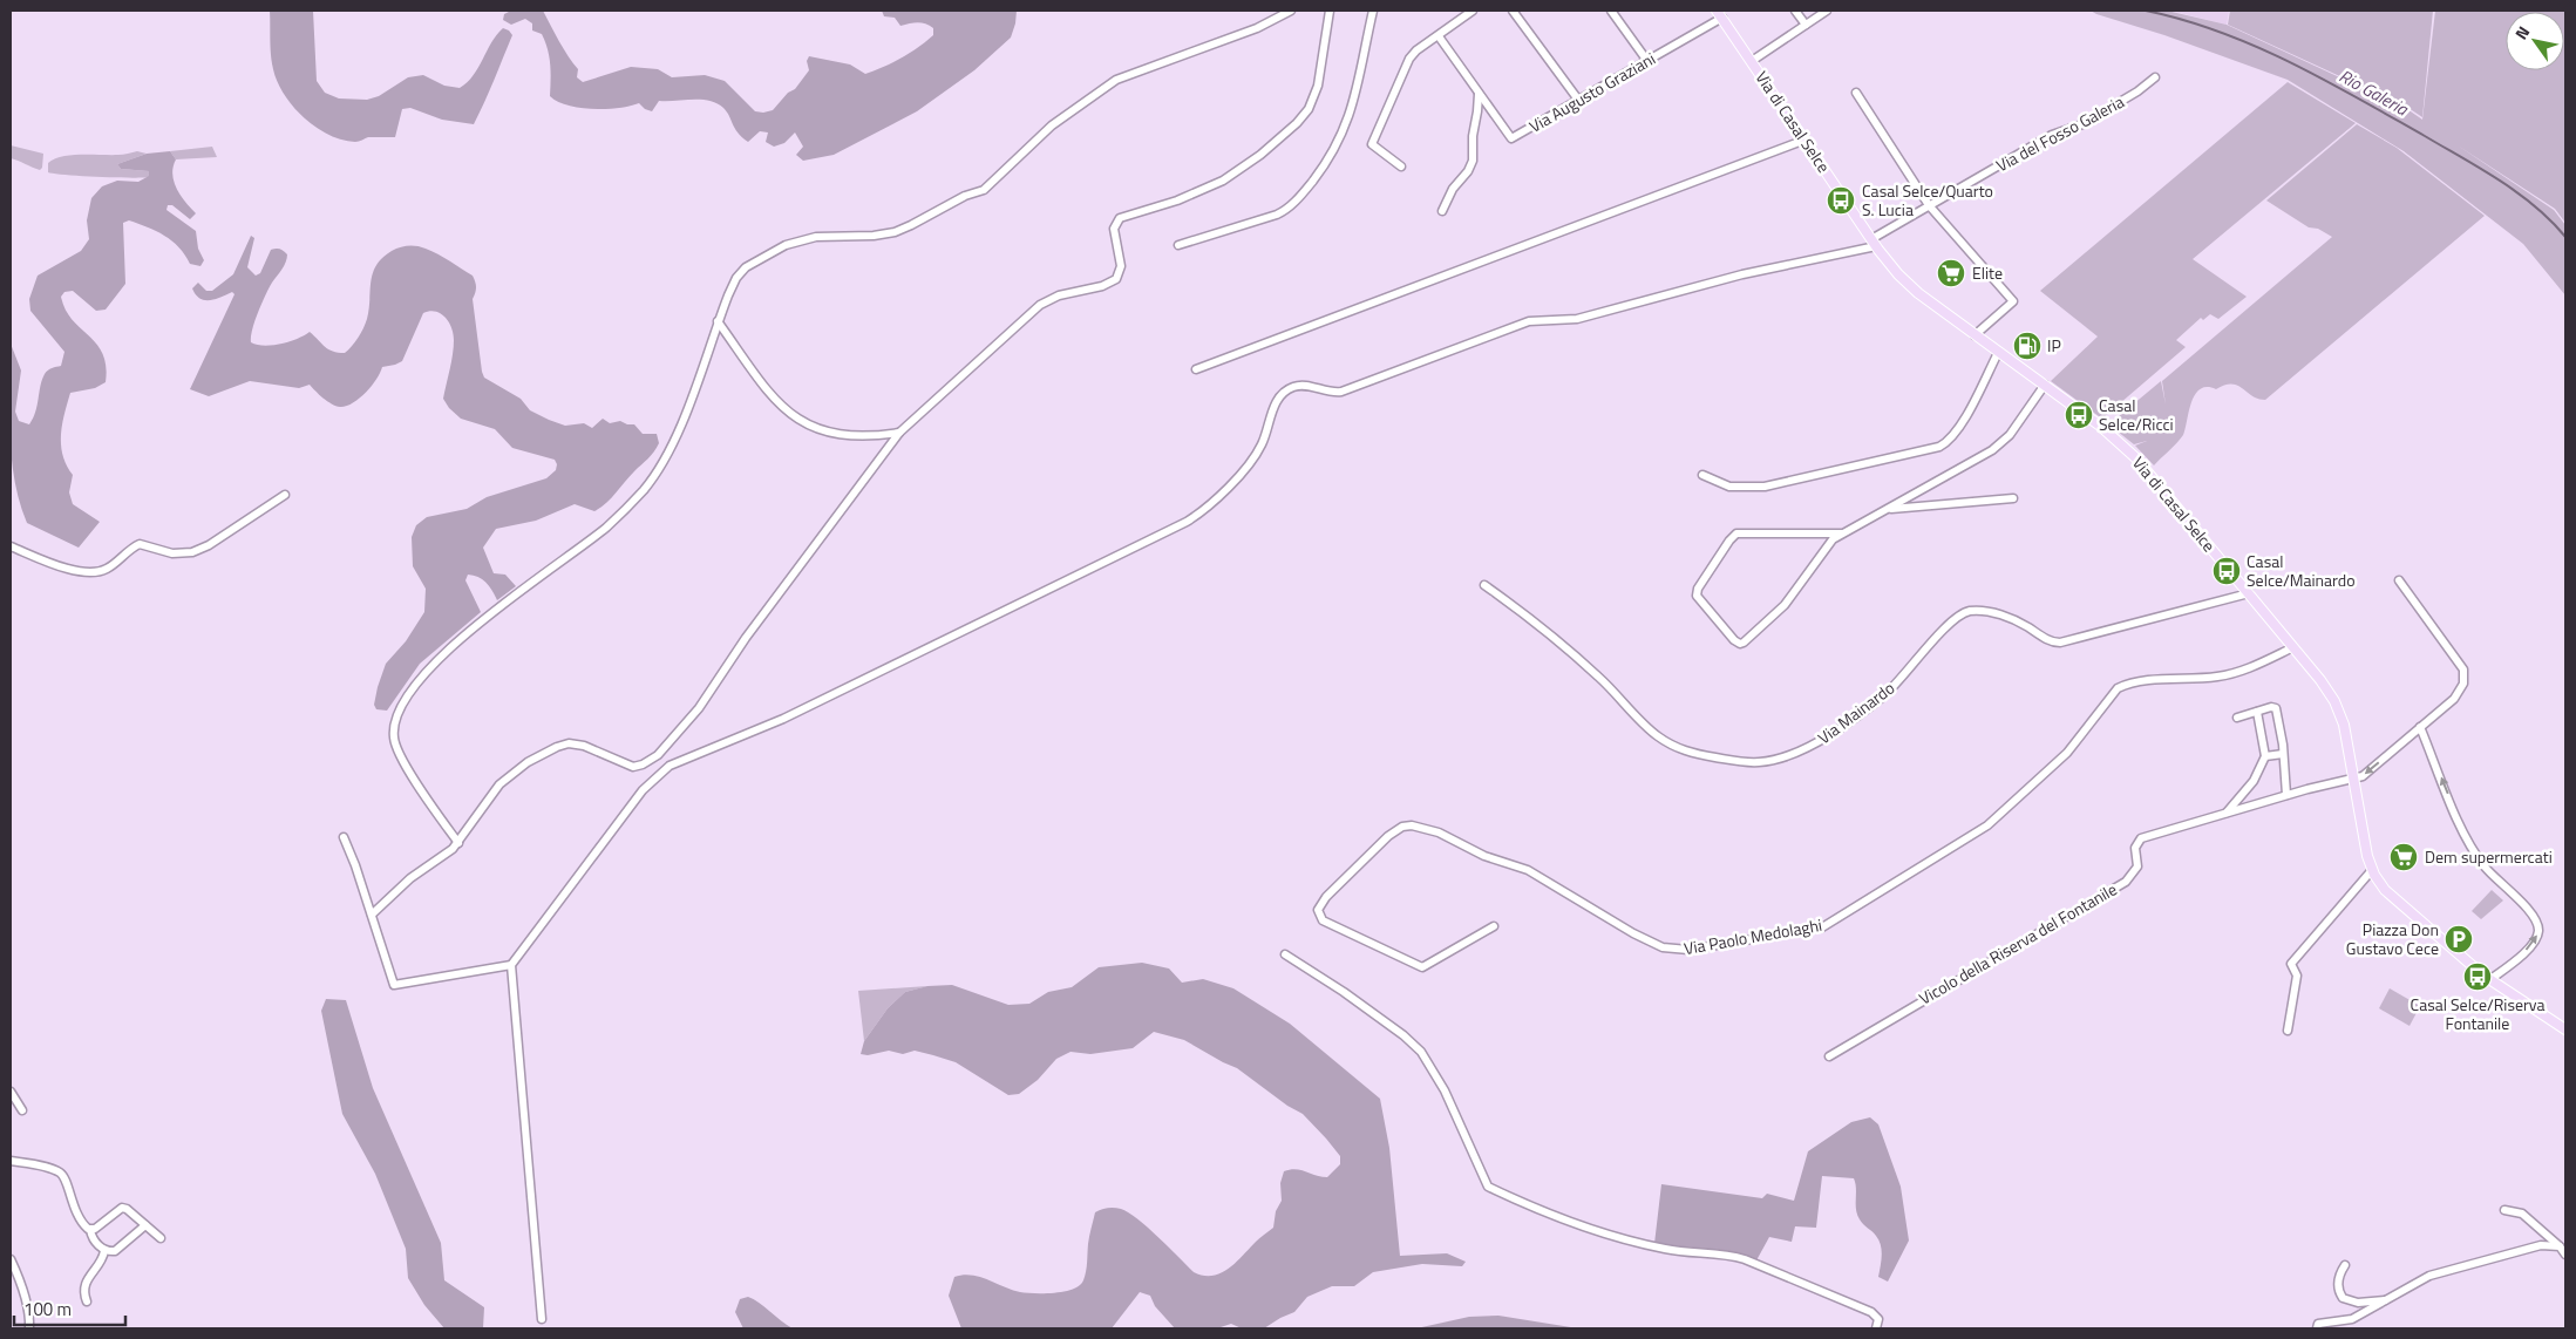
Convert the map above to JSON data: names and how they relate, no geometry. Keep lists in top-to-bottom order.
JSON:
{
  "streets": {
    "main road": ["Via di Casal Selce"],
    "street": [
      "Via Augusto Graziani",
      "Via del Fosso Galeria",
      "Via Mainardo",
      "Via Paolo Medolaghi",
      "Vicolo della Riserva del Fontanile"
    ]
  },
  "crossings": [
    ["Via Augusto Graziani", "Via di Casal Selce"],
    ["Via di Casal Selce", "Via del Fosso Galeria"],
    ["Via di Casal Selce", "Via Mainardo"],
    ["Via di Casal Selce", "Via Paolo Medolaghi"],
    ["Via di Casal Selce", "Vicolo della Riserva del Fontanile"]
  ],
  "water": ["Rio Galeria"],
  "places": {
    "bus stop": [
      "Casal Selce/Quarto S. Lucia",
      "Casal Selce/Ricci",
      "Casal Selce/Mainardo",
      "Casal Selce/Riserva Fontanile"
    ],
    "supermarket": ["Elite", "Dem supermercati"],
    "fuel station": ["IP"],
    "parking": ["Piazza Don Gustavo Cece"]
  },
  "scale_bar": "100 m",
  "north": "top left"
}
